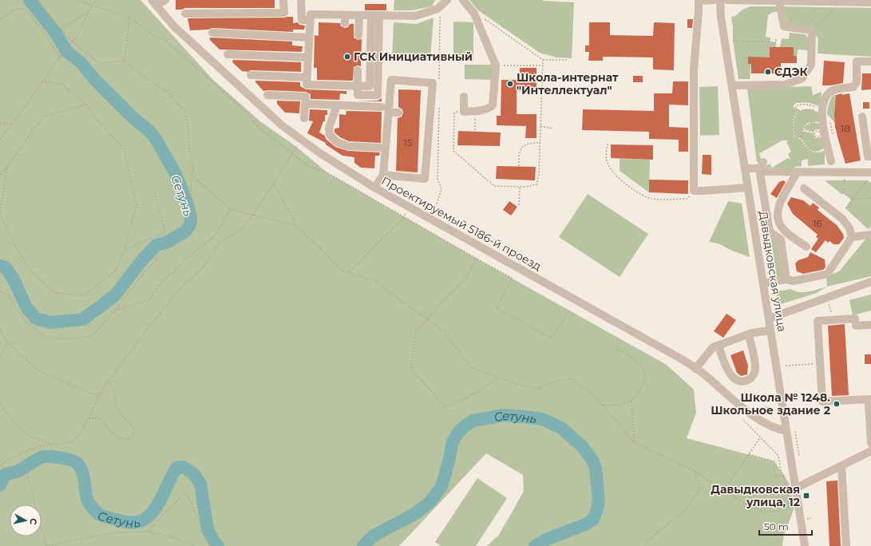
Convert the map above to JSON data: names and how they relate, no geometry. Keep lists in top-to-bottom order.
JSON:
{
  "streets": {
    "street": ["Проектируемый 5186-й проезд", "Давыдковская улица"]
  },
  "crossings": [
    ["Проектируемый 5186-й проезд", "Давыдковская улица"]
  ],
  "water": ["Сетунь"],
  "places": {
    "other": [
      "ГСК Инициативный",
      "СДЭК",
      "Школа-интернат \"Интеллектуал\"",
      "Школа № 1248. Школьное здание 2"
    ],
    "transit": ["Давыдковская улица, 12"]
  },
  "house_numbers": ["18", "15", "16"],
  "scale_bar": "50 m",
  "north": "right"
}
